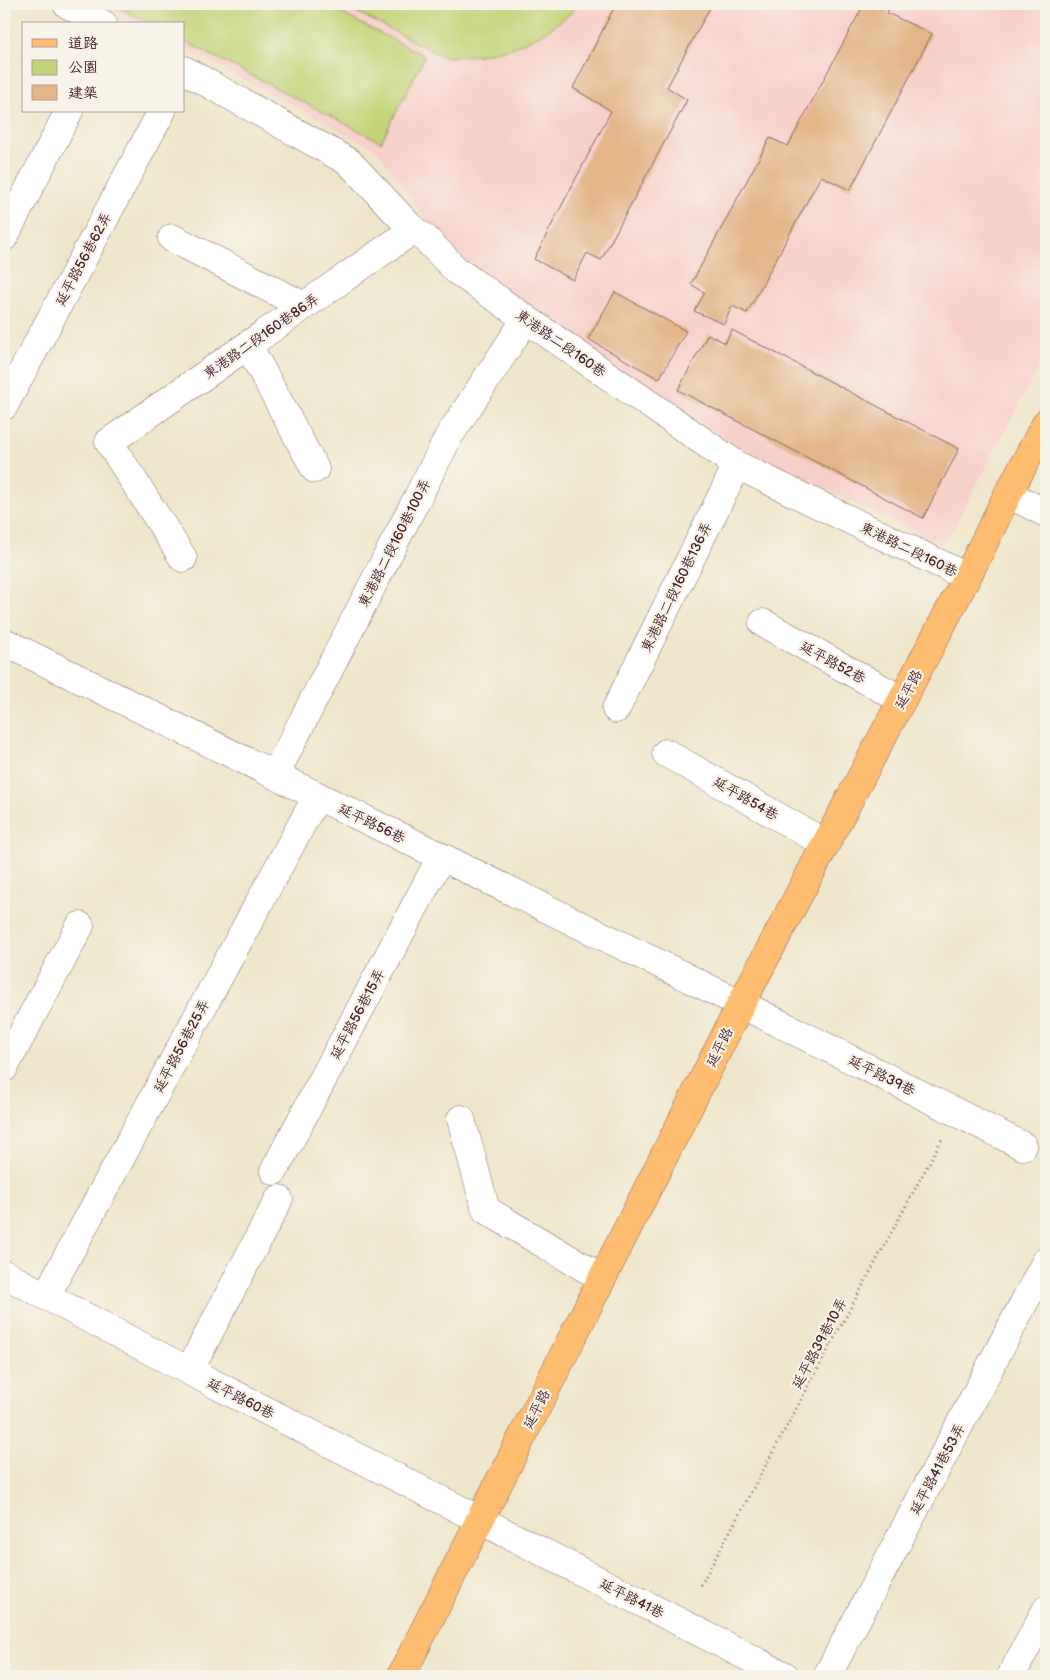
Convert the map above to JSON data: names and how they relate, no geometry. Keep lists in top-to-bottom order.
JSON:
{
  "streets": {
    "main road": ["延平路"],
    "street": [
      "延平路56巷62弄",
      "東港路二段160巷86弄",
      "東港路二段160巷",
      "東港路二段160巷100弄",
      "東港路二段160巷136弄",
      "延平路52巷",
      "延平路54巷",
      "延平路56巷",
      "延平路56巷15弄",
      "延平路56巷25弄",
      "延平路39巷",
      "延平路60巷",
      "延平路41巷53弄",
      "延平路41巷"
    ],
    "path": ["延平路39巷10弄"]
  },
  "crossings": [
    ["東港路二段160巷86弄", "東港路二段160巷"],
    ["東港路二段160巷", "東港路二段160巷100弄"],
    ["東港路二段160巷", "東港路二段160巷136弄"],
    ["東港路二段160巷", "延平路"],
    ["東港路二段160巷100弄", "延平路56巷"],
    ["延平路52巷", "延平路"],
    ["延平路", "延平路54巷"],
    ["延平路", "延平路56巷"],
    ["延平路", "延平路39巷"],
    ["延平路", "延平路60巷"],
    ["延平路", "延平路41巷"],
    ["延平路56巷", "延平路56巷15弄"],
    ["延平路56巷", "延平路56巷25弄"],
    ["延平路56巷", "延平路39巷"],
    ["延平路56巷25弄", "延平路60巷"],
    ["延平路39巷", "延平路39巷10弄"],
    ["延平路60巷", "延平路41巷"]
  ],
  "legend": ["道路", "公園", "建築"]
}
